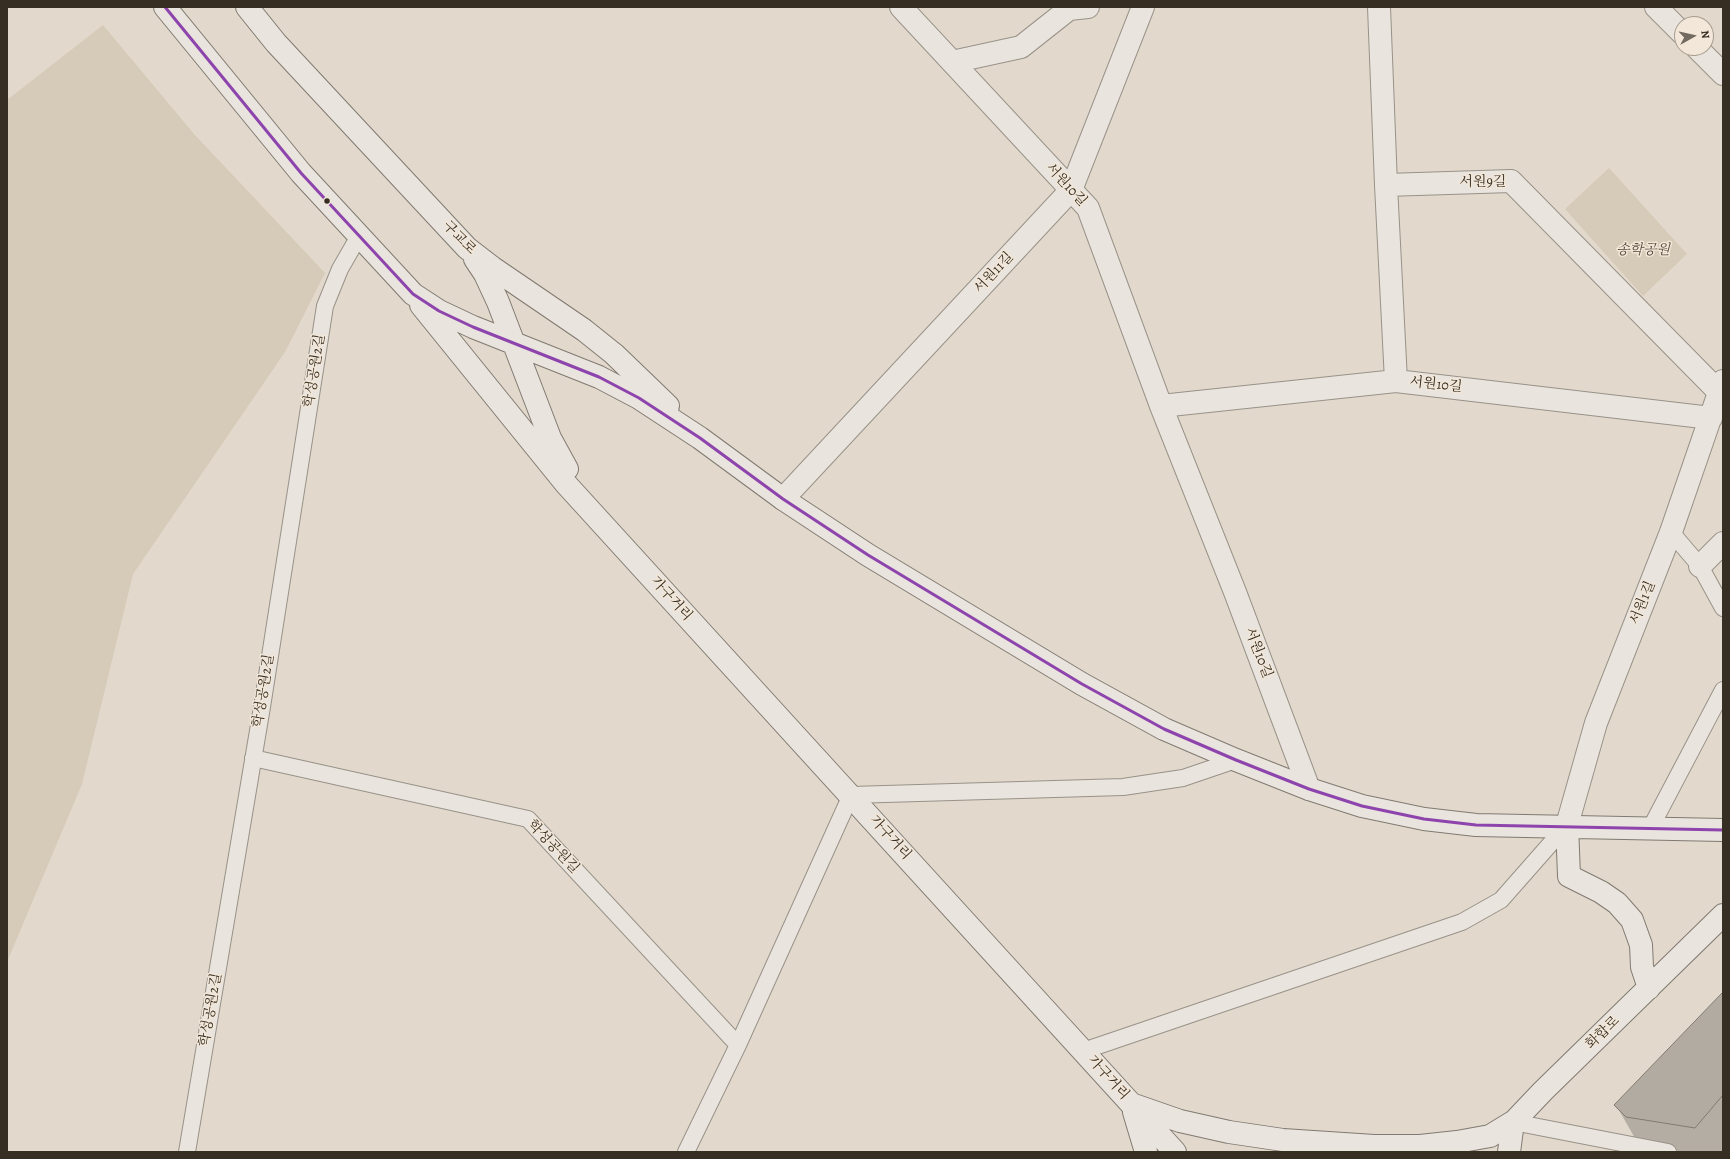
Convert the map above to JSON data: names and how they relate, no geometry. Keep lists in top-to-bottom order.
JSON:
{
  "streets": {
    "main road": [
      "서원9길",
      "서원10길",
      "구교로",
      "서원11길",
      "가구거리",
      "서원1길",
      "화합로"
    ],
    "lane": ["학성공원2길", "학성공원길"]
  },
  "crossings": [
    ["서원9길", "서원1길"],
    ["서원10길", "구교로"],
    ["서원10길", "서원11길"],
    ["서원10길", "서원1길"],
    ["구교로", "서원11길"],
    ["구교로", "학성공원2길"],
    ["구교로", "서원1길"],
    ["학성공원2길", "학성공원길"],
    ["서원1길", "화합로"]
  ],
  "parks": ["송학공원"],
  "north": "right"
}
